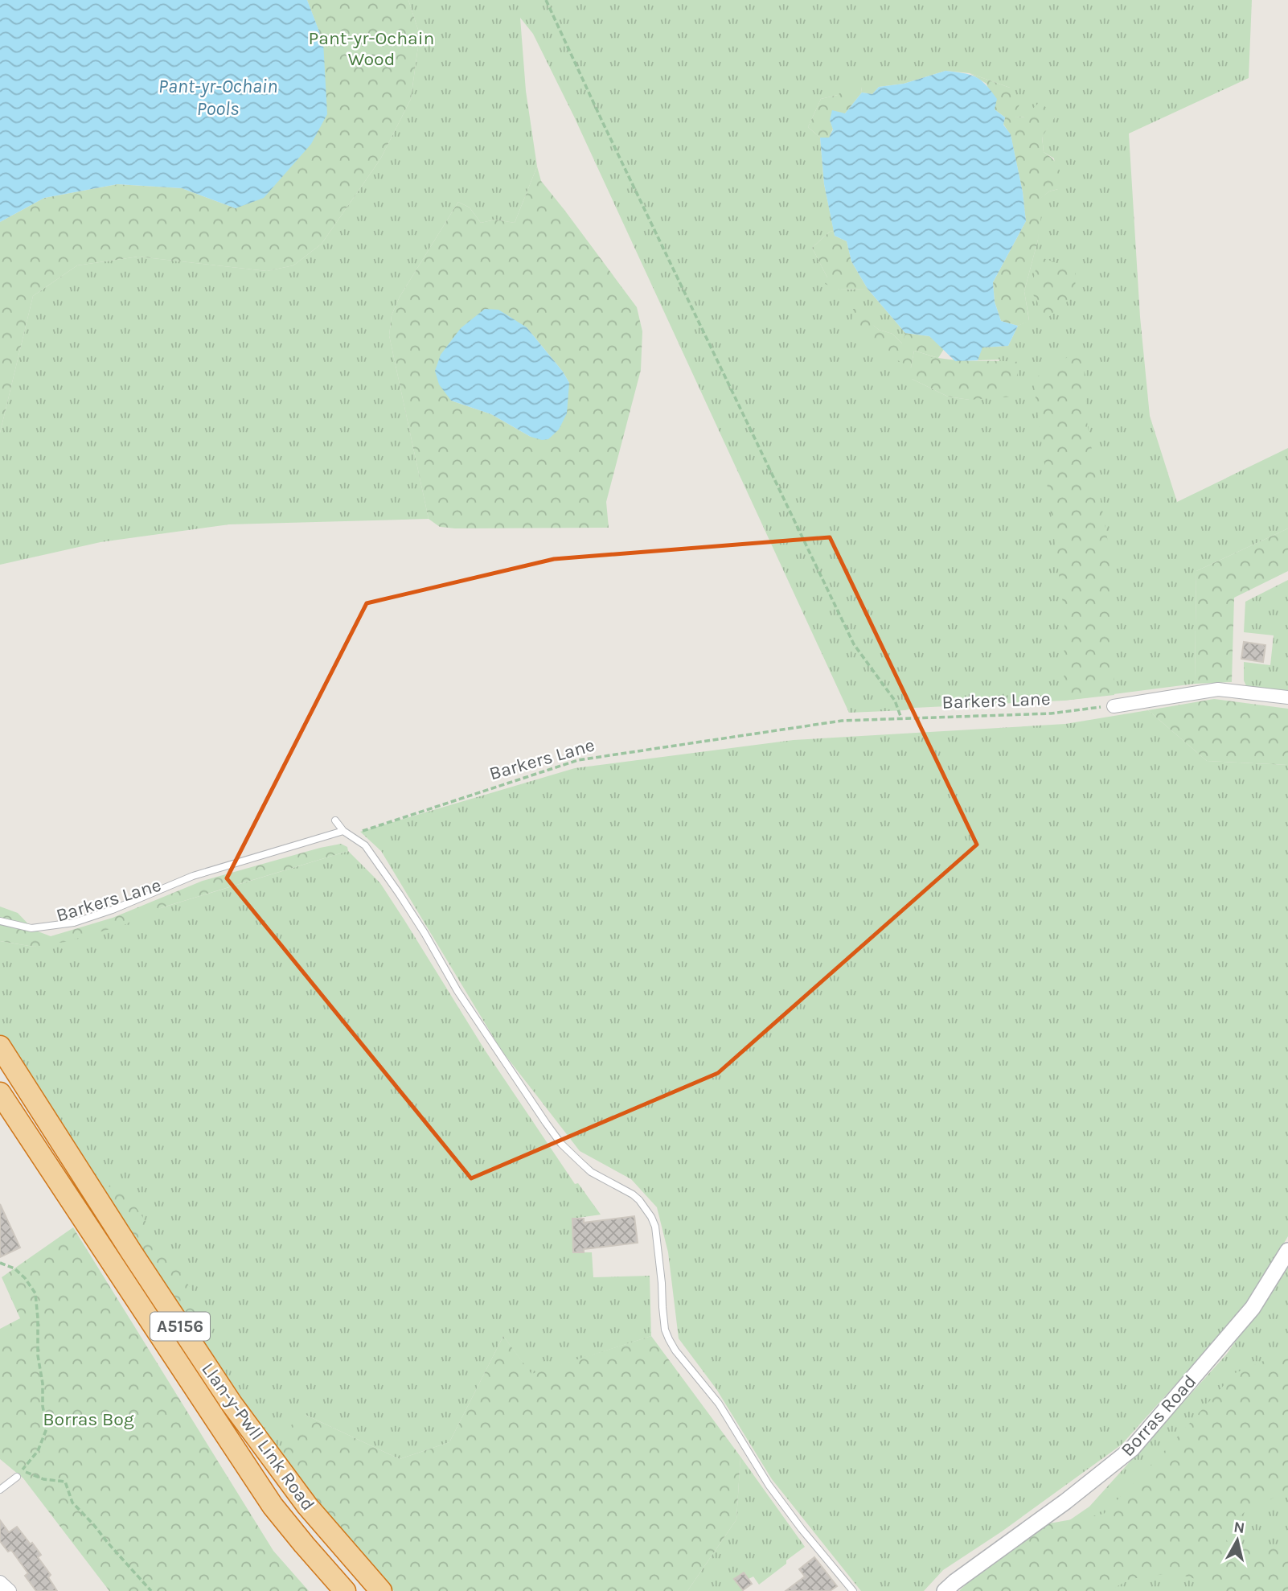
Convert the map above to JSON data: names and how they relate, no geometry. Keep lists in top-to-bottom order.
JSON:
{
  "streets": {
    "highway": ["A5156", "Llan-y-Pwll Link Road"],
    "street": ["Borras Road"],
    "path": ["Barkers Lane"]
  },
  "water": ["Pant-yr-Ochain Pools"],
  "parks": ["Pant-yr-Ochain Wood", "Borras Bog"],
  "north": "top"
}
